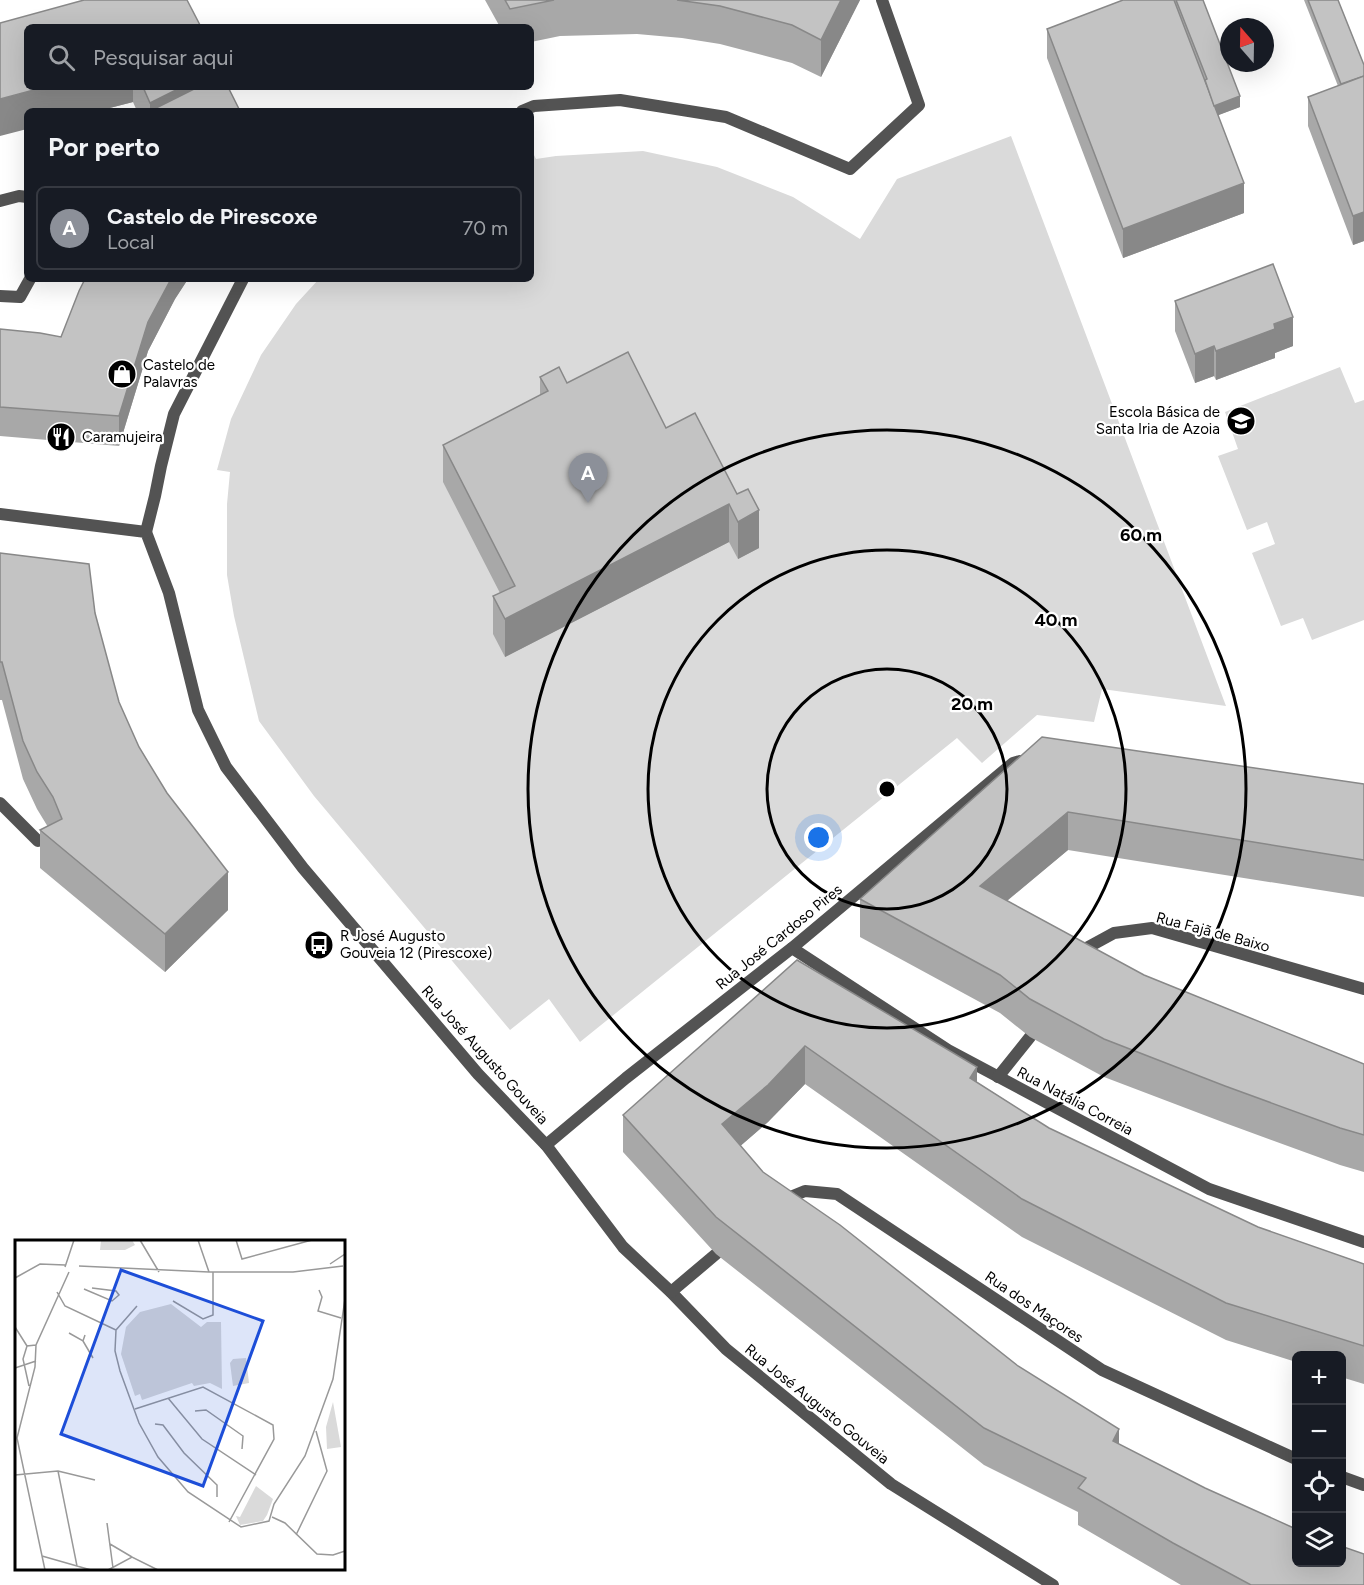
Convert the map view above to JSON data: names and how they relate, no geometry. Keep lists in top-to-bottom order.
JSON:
{
  "streets": {
    "street": [
      "Rua Fajã de Baixo",
      "Rua José Cardoso Pires",
      "Rua José Augusto Gouveia",
      "Rua Natália Correia",
      "Rua dos Maçores"
    ]
  },
  "crossings": [
    ["Rua José Cardoso Pires", "Rua José Augusto Gouveia"],
    ["Rua José Cardoso Pires", "Rua Natália Correia"]
  ],
  "places": {
    "shop": ["Castelo de Palavras"],
    "school or university": ["Escola Básica de Santa Iria de Azoia"],
    "restaurant": ["Caramujeira"],
    "bus stop": ["R José Augusto Gouveia 12 (Pirescoxe)"]
  },
  "north": "top",
  "page": {
    "search": "Pesquisar aqui",
    "heading": "Por perto",
    "list": [
      {
        "mark": "A",
        "name": "Castelo de Pirescoxe",
        "note": "Local",
        "value": "70 m"
      }
    ],
    "pins": "A",
    "map_buttons": ["+", "−"]
  },
  "rings": ["60 m", "40 m", "20 m"]
}
